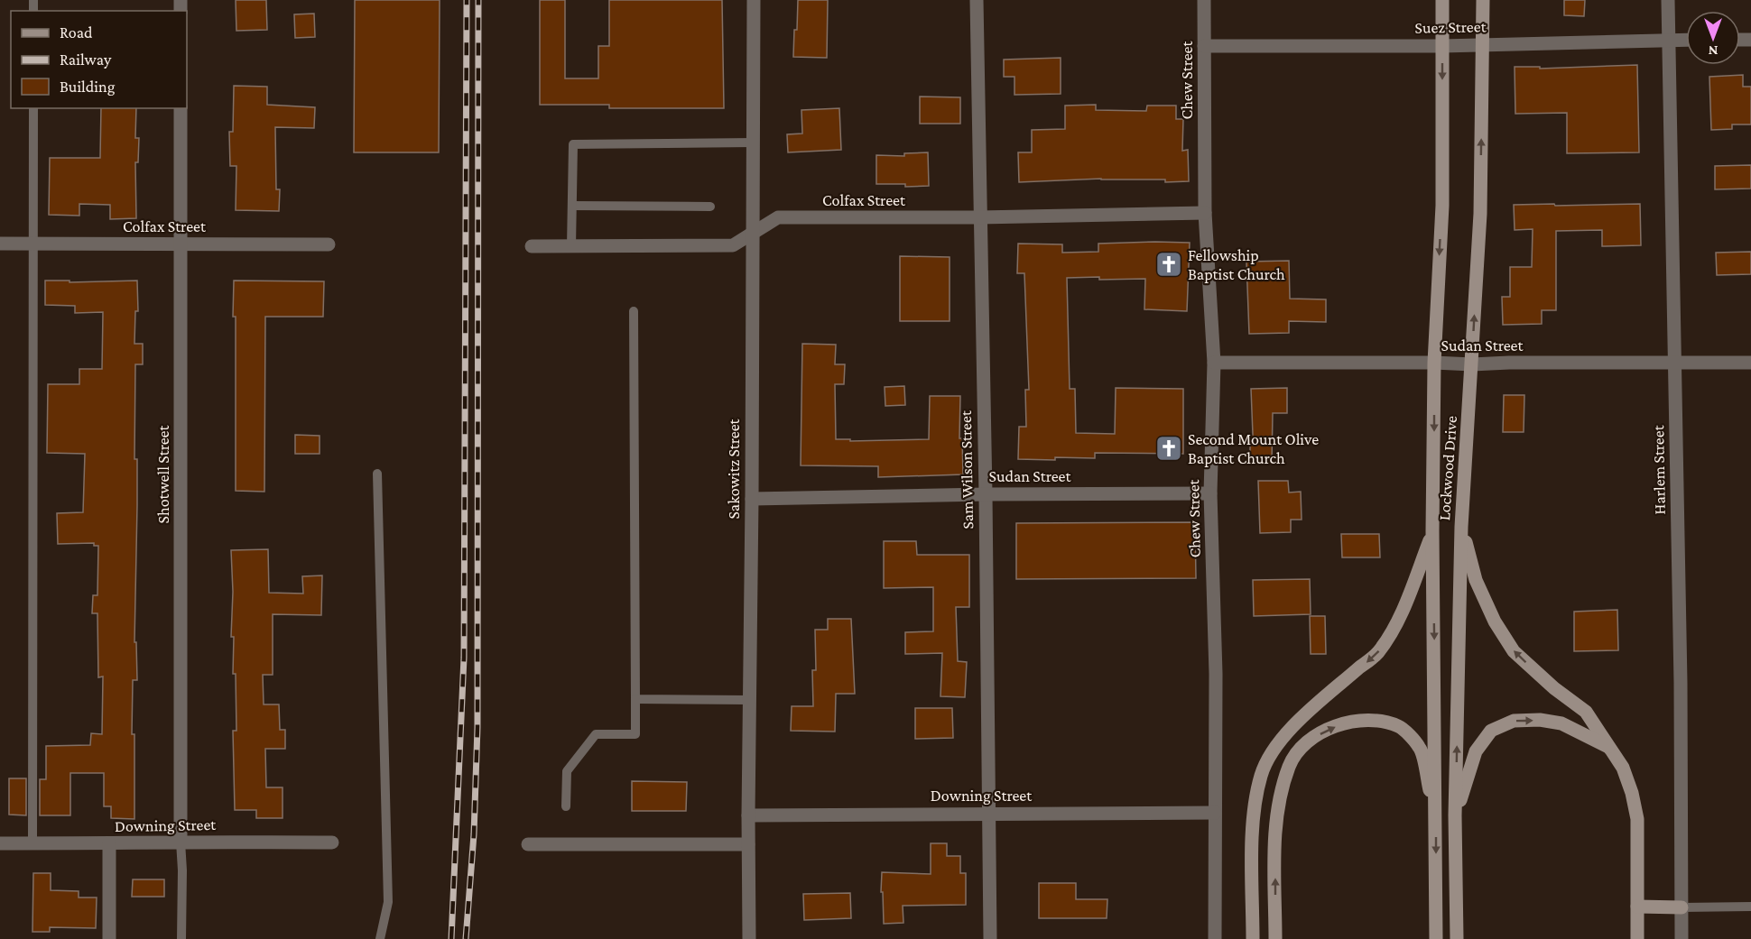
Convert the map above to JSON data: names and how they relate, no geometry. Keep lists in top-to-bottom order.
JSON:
{
  "streets": {
    "main road": ["Lockwood Drive"],
    "street": [
      "Suez Street",
      "Chew Street",
      "Colfax Street",
      "Sudan Street",
      "Sakowitz Street",
      "Sam Wilson Street",
      "Harlem Street",
      "Shotwell Street",
      "Downing Street"
    ]
  },
  "crossings": [
    ["Suez Street", "Chew Street"],
    ["Suez Street", "Lockwood Drive"],
    ["Suez Street", "Harlem Street"],
    ["Chew Street", "Colfax Street"],
    ["Chew Street", "Sudan Street"],
    ["Chew Street", "Downing Street"],
    ["Colfax Street", "Sakowitz Street"],
    ["Colfax Street", "Sam Wilson Street"],
    ["Colfax Street", "Shotwell Street"],
    ["Sudan Street", "Lockwood Drive"],
    ["Sudan Street", "Sakowitz Street"],
    ["Sudan Street", "Sam Wilson Street"],
    ["Sudan Street", "Harlem Street"],
    ["Sakowitz Street", "Downing Street"],
    ["Sam Wilson Street", "Downing Street"],
    ["Shotwell Street", "Downing Street"]
  ],
  "places": {
    "church": ["Fellowship Baptist Church", "Second Mount Olive Baptist Church"]
  },
  "legend": ["Road", "Railway", "Building"],
  "north": "bottom"
}
